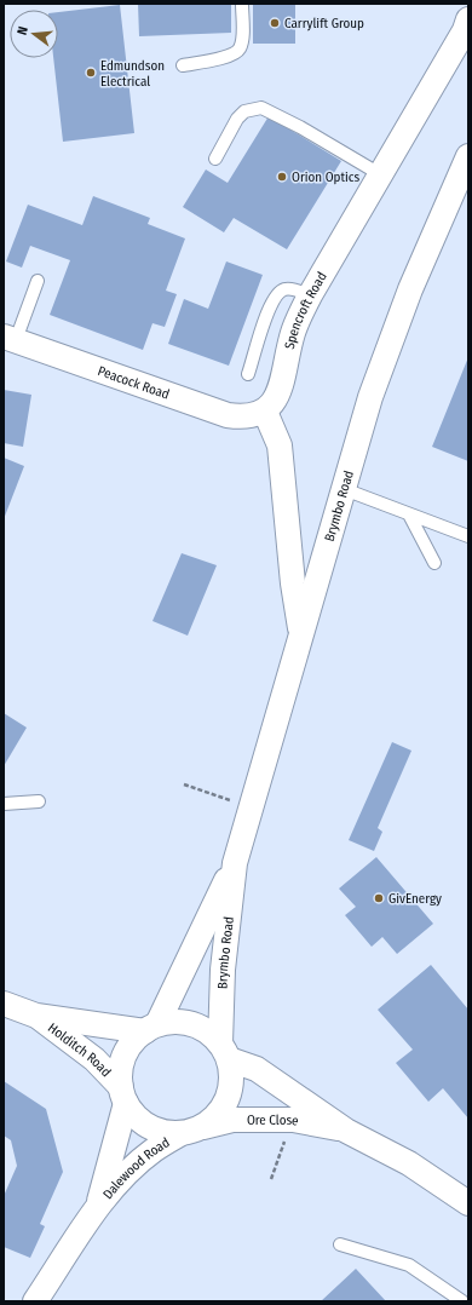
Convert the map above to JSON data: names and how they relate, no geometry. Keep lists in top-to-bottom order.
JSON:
{
  "streets": {
    "street": [
      "Spencroft Road",
      "Peacock Road",
      "Brymbo Road",
      "Holditch Road",
      "Ore Close",
      "Dalewood Road"
    ]
  },
  "crossings": [
    ["Spencroft Road", "Peacock Road"],
    ["Brymbo Road", "Holditch Road"],
    ["Brymbo Road", "Ore Close"],
    ["Brymbo Road", "Dalewood Road"],
    ["Holditch Road", "Ore Close"],
    ["Holditch Road", "Dalewood Road"],
    ["Ore Close", "Dalewood Road"]
  ],
  "places": [
    "Carrylift Group",
    "Edmundson Electrical",
    "Orion Optics",
    "GivEnergy"
  ],
  "north": "left"
}
